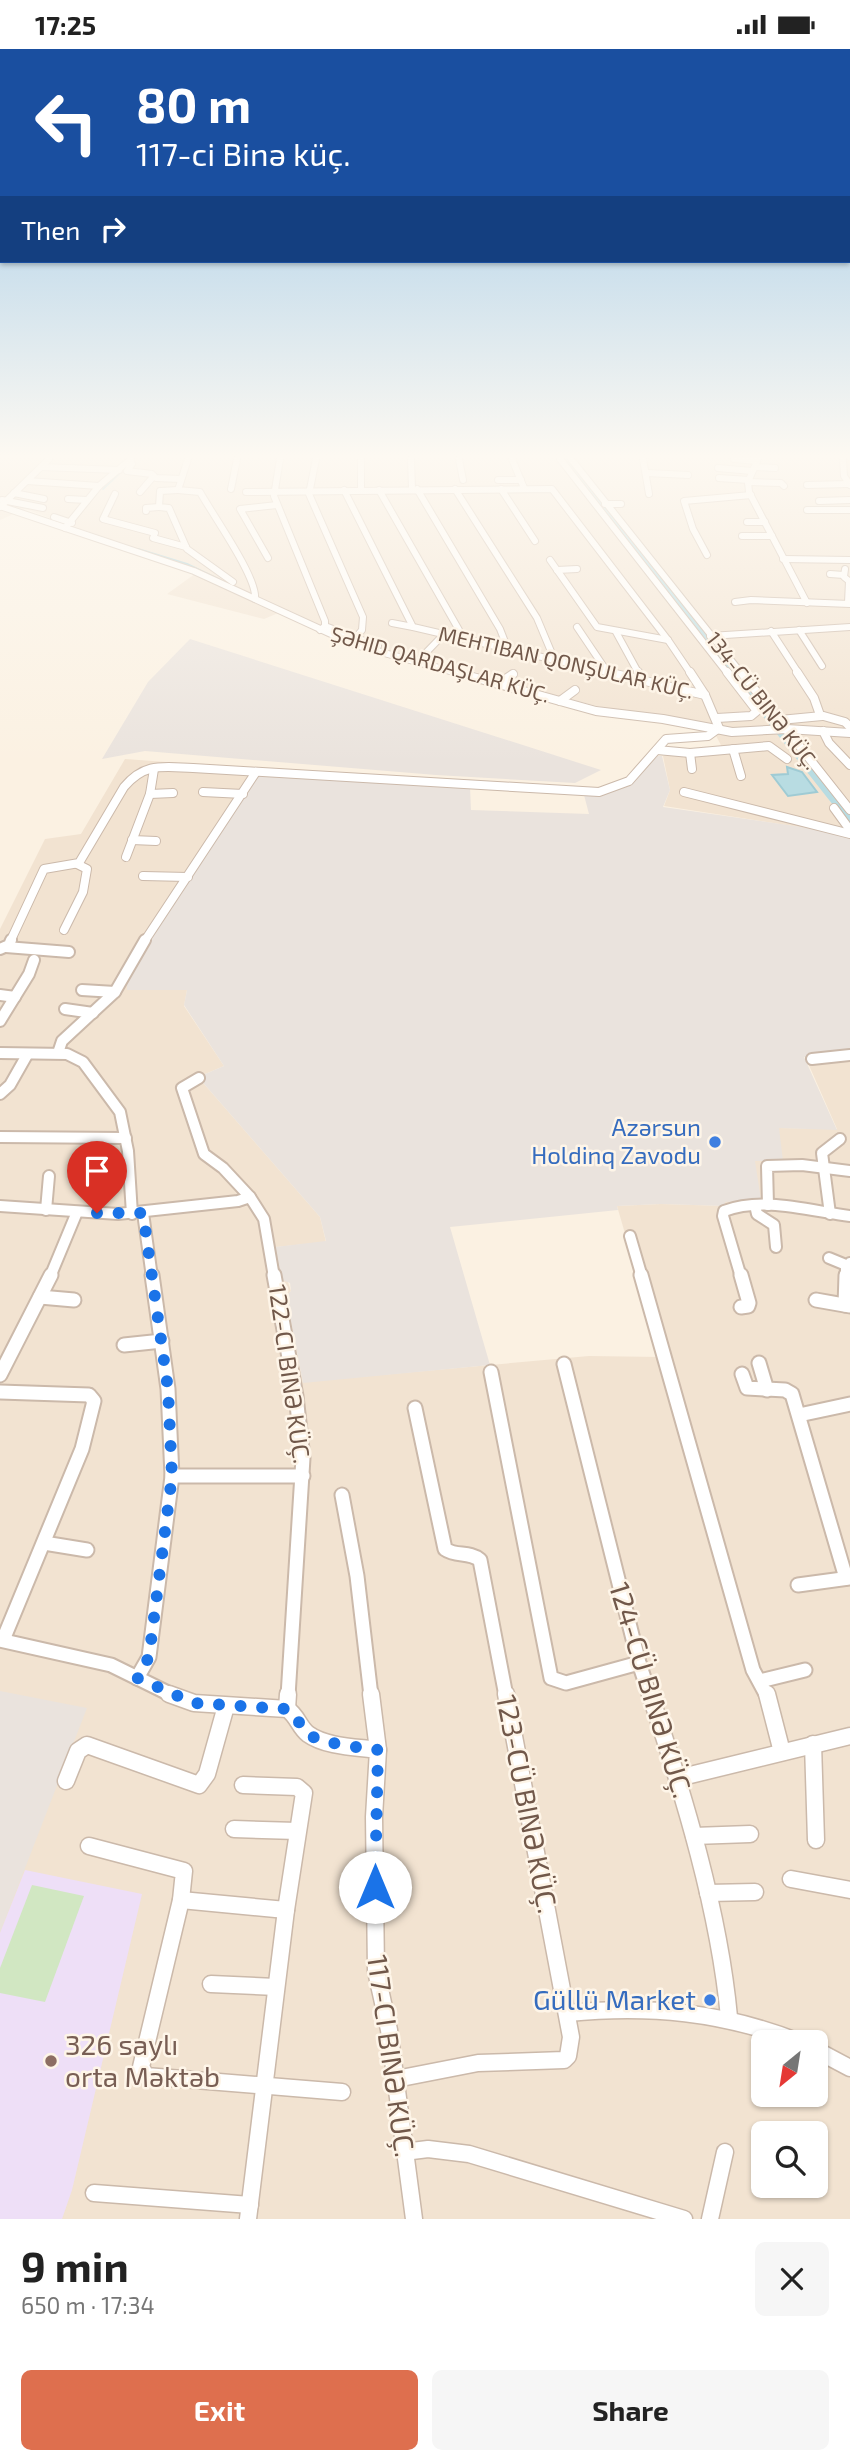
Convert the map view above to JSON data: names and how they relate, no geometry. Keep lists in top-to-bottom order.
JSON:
{
  "streets": {
    "street": [
      "MEHTIBAN QONŞULAR KÜÇ.",
      "ŞƏHID QARDAŞLAR KÜÇ.",
      "134-CÜ BINƏ KÜÇ.",
      "122-CI BINƏ KÜÇ.",
      "124-CÜ BINƏ KÜÇ.",
      "123-CÜ BINƏ KÜÇ.",
      "117-CI BINƏ KÜÇ."
    ]
  },
  "crossings": [
    ["ŞƏHID QARDAŞLAR KÜÇ.", "134-CÜ BINƏ KÜÇ."],
    ["123-CÜ BINƏ KÜÇ.", "117-CI BINƏ KÜÇ."]
  ],
  "places": ["Azərsun Holdinq Zavodu", "Güllü Market", "326 saylı orta Məktəb"],
  "north": "bottom left",
  "page": {
    "status": "17:25",
    "turn": ["80 m", "117-ci Binə küç."],
    "then": "Then",
    "heading": ["9 min", "650 m · 17:34"],
    "buttons": ["Exit", "Share"]
  }
}
